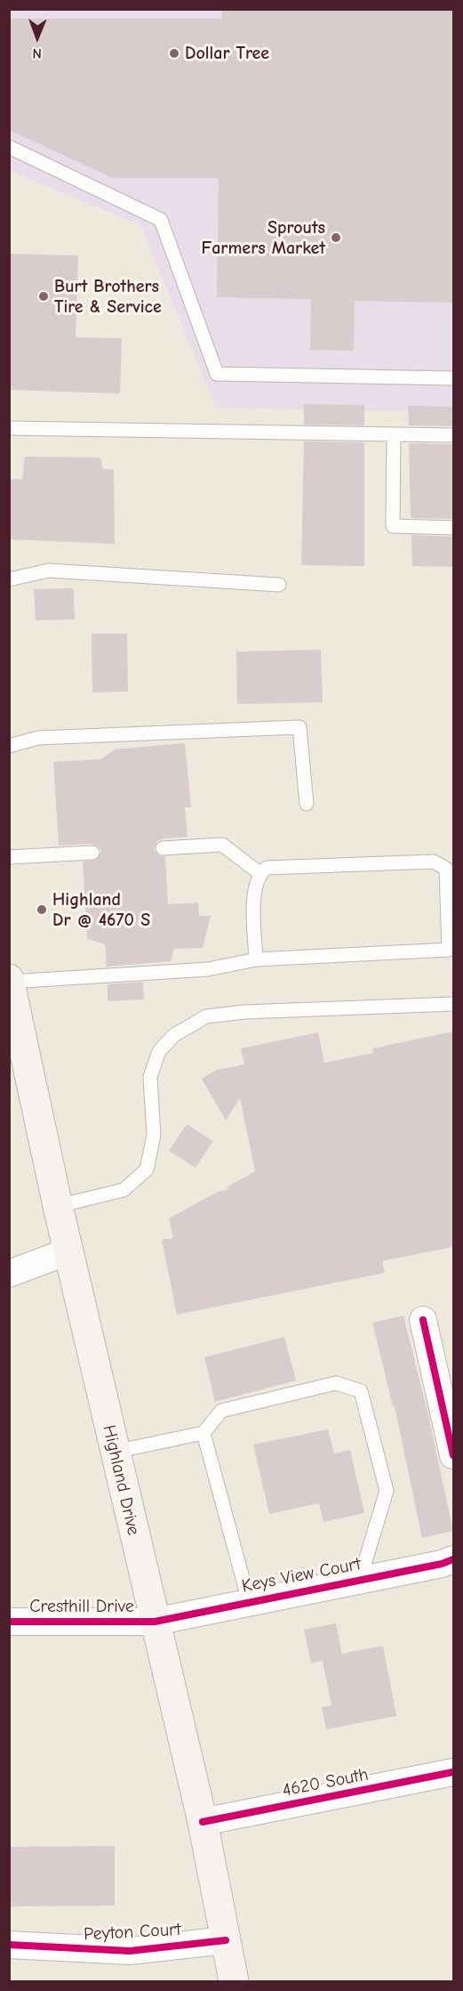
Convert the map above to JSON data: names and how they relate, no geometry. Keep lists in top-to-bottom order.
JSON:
{
  "streets": {
    "main road": ["Highland Drive"],
    "street": [
      "Keys View Court",
      "Cresthill Drive",
      "4620 South",
      "Peyton Court"
    ]
  },
  "crossings": [
    ["Highland Drive", "Keys View Court"],
    ["Highland Drive", "Cresthill Drive"],
    ["Highland Drive", "4620 South"],
    ["Highland Drive", "Peyton Court"],
    ["Keys View Court", "Cresthill Drive"]
  ],
  "places": [
    "Dollar Tree",
    "Sprouts Farmers Market",
    "Burt Brothers Tire & Service",
    "Highland Dr @ 4670 S"
  ],
  "north": "bottom"
}
